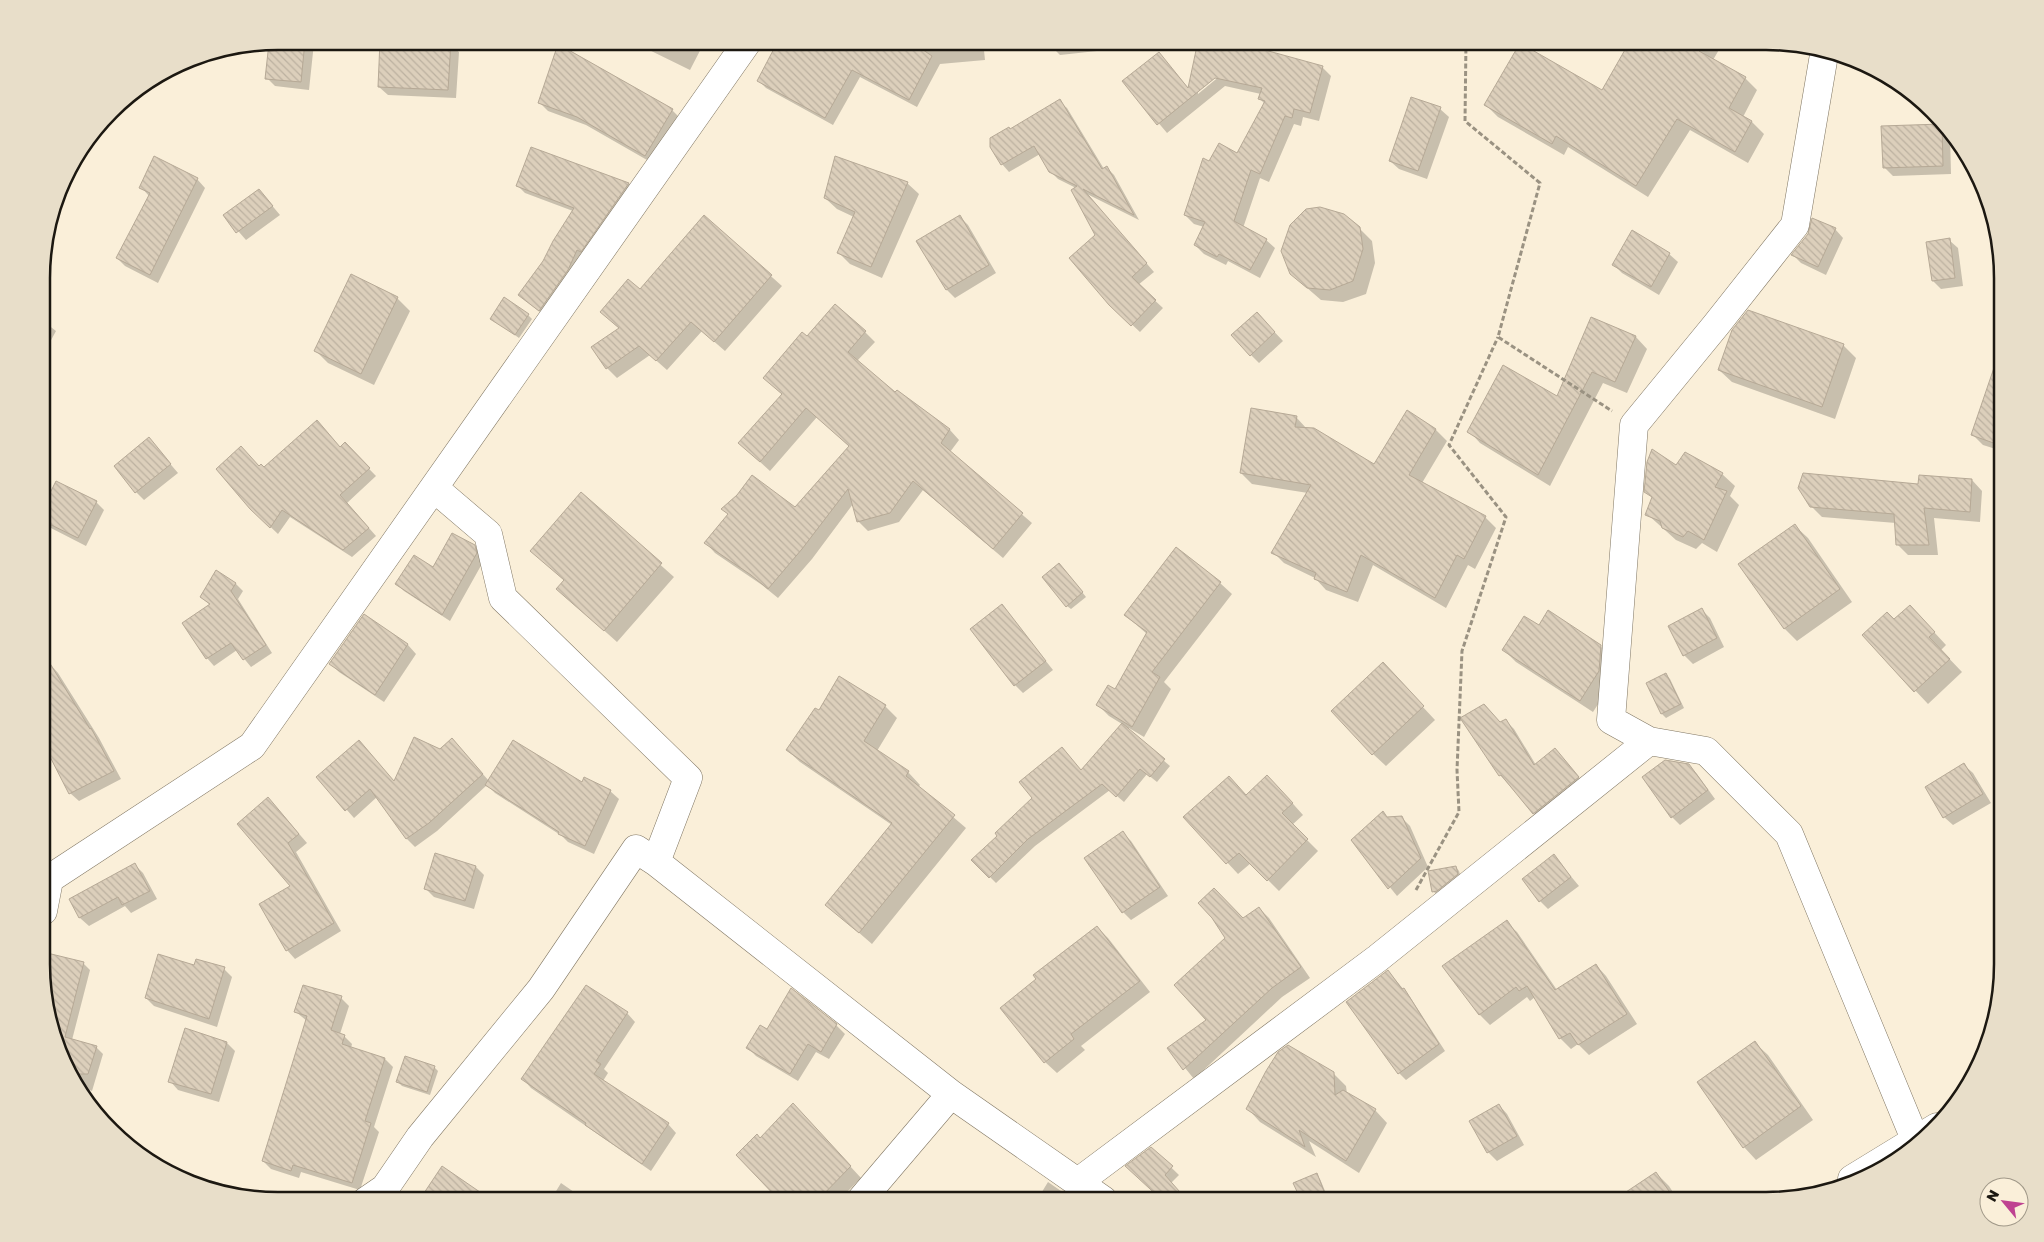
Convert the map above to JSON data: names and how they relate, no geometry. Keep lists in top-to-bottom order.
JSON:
{
  "north": "top left"
}
